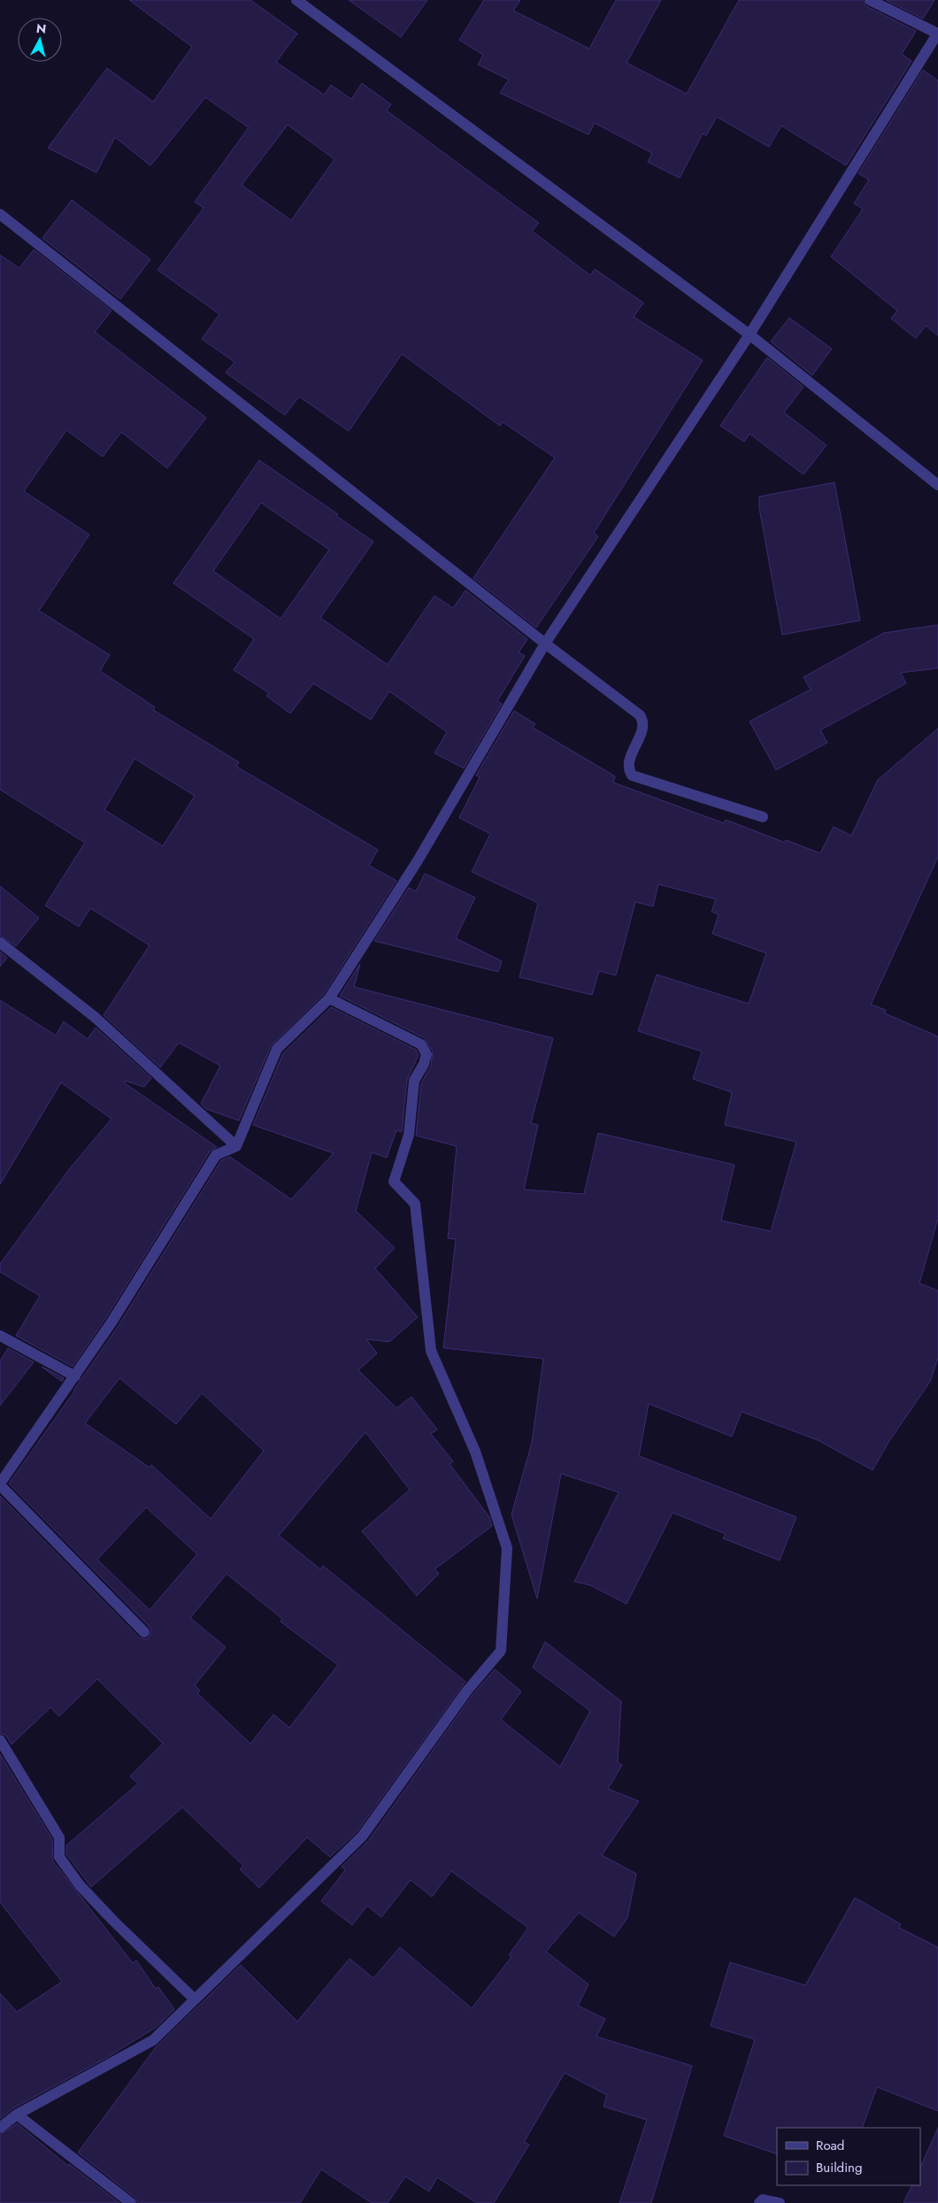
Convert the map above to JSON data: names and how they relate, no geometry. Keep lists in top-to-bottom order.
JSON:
{
  "legend": ["Road", "Building"],
  "north": "top"
}
